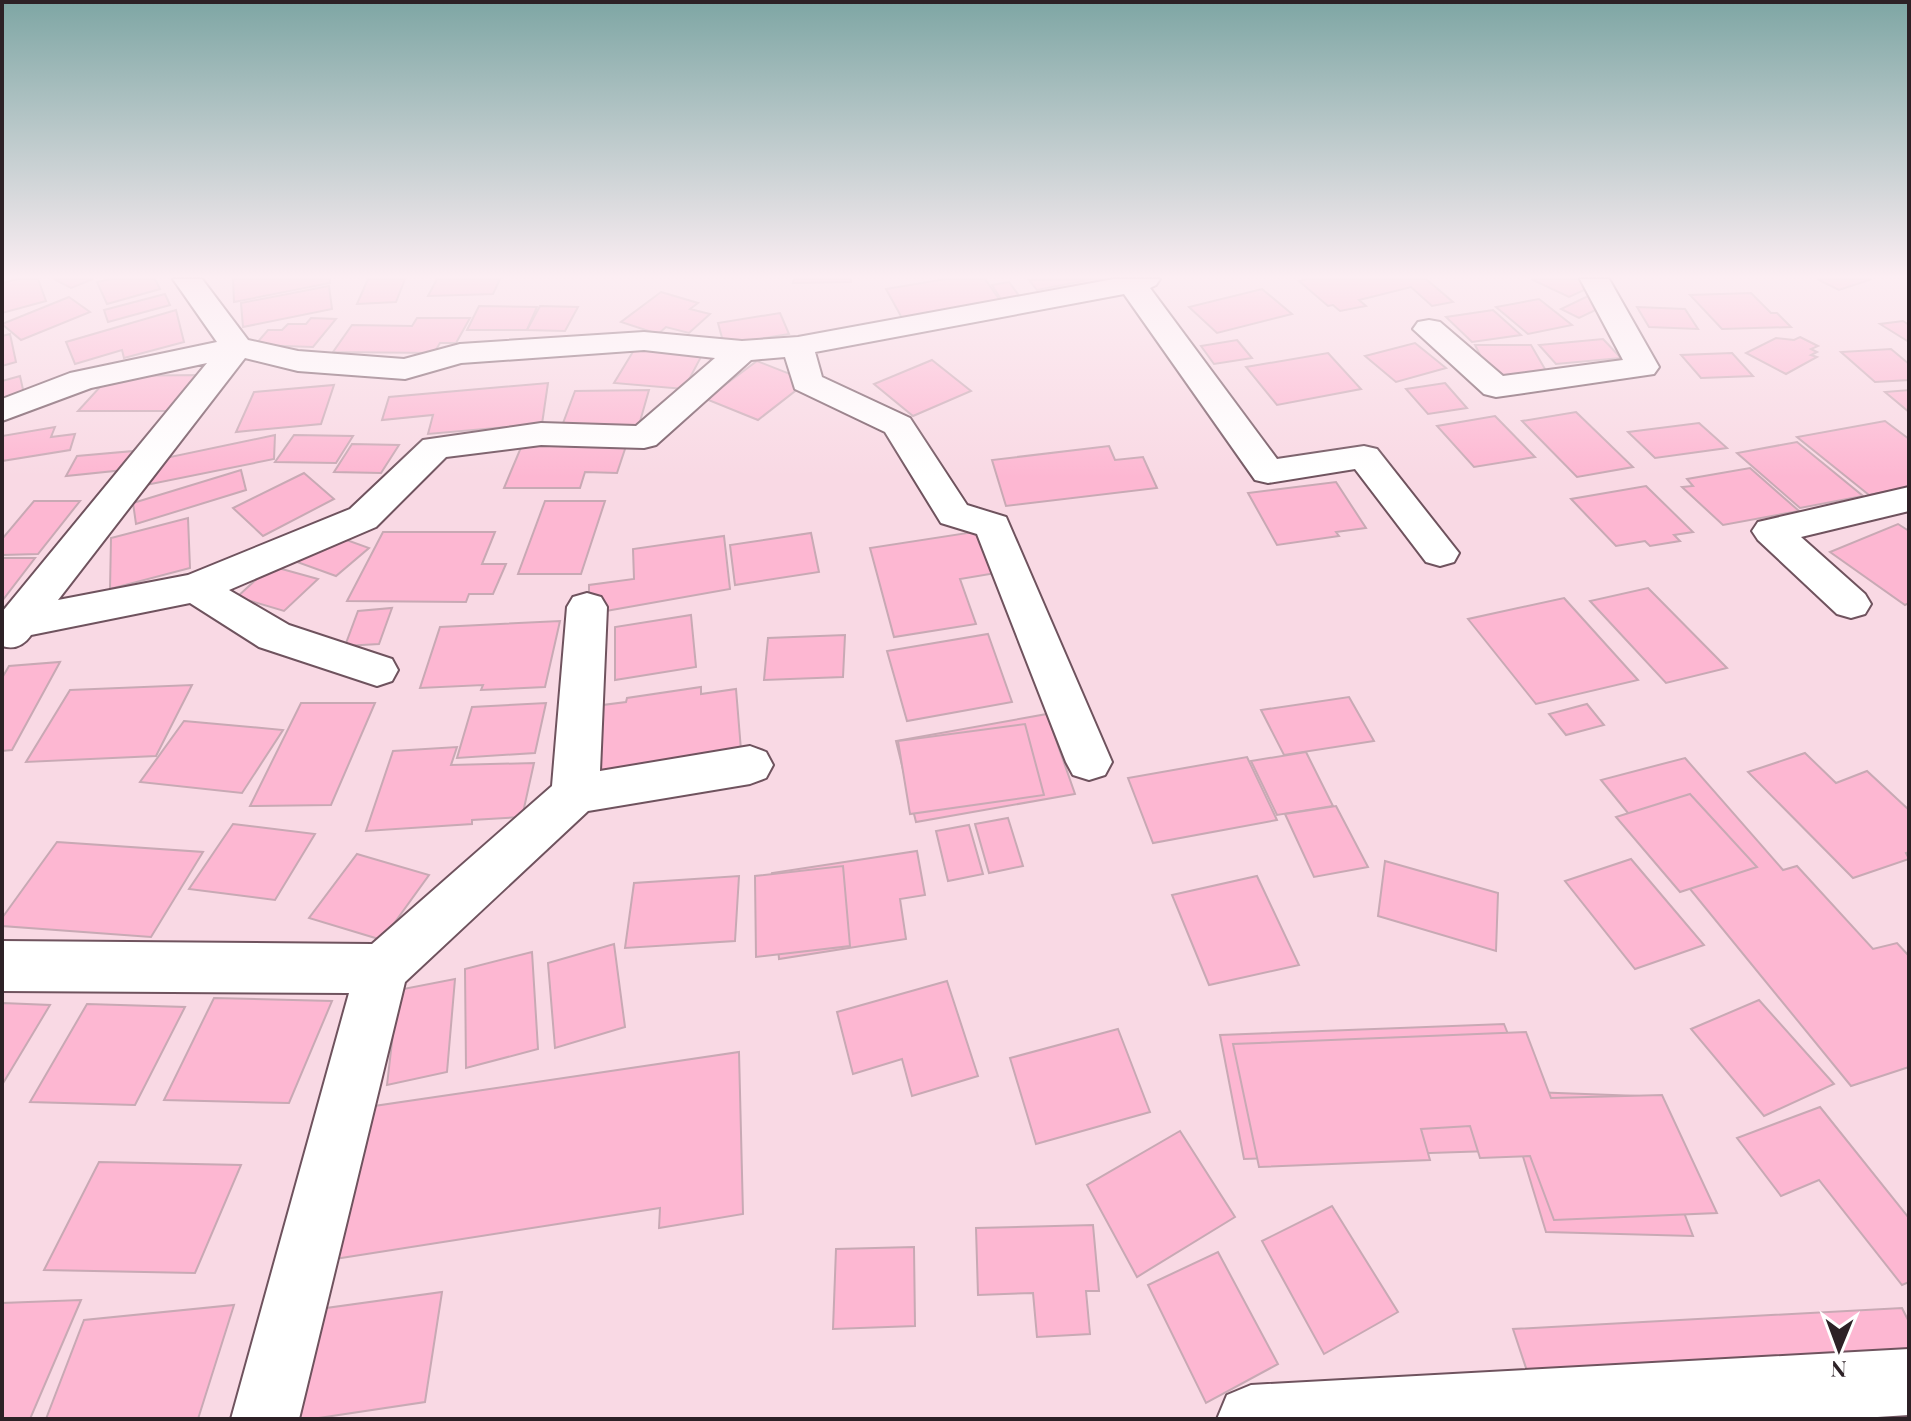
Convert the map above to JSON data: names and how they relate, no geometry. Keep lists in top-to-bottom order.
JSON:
{
  "north": "bottom"
}
